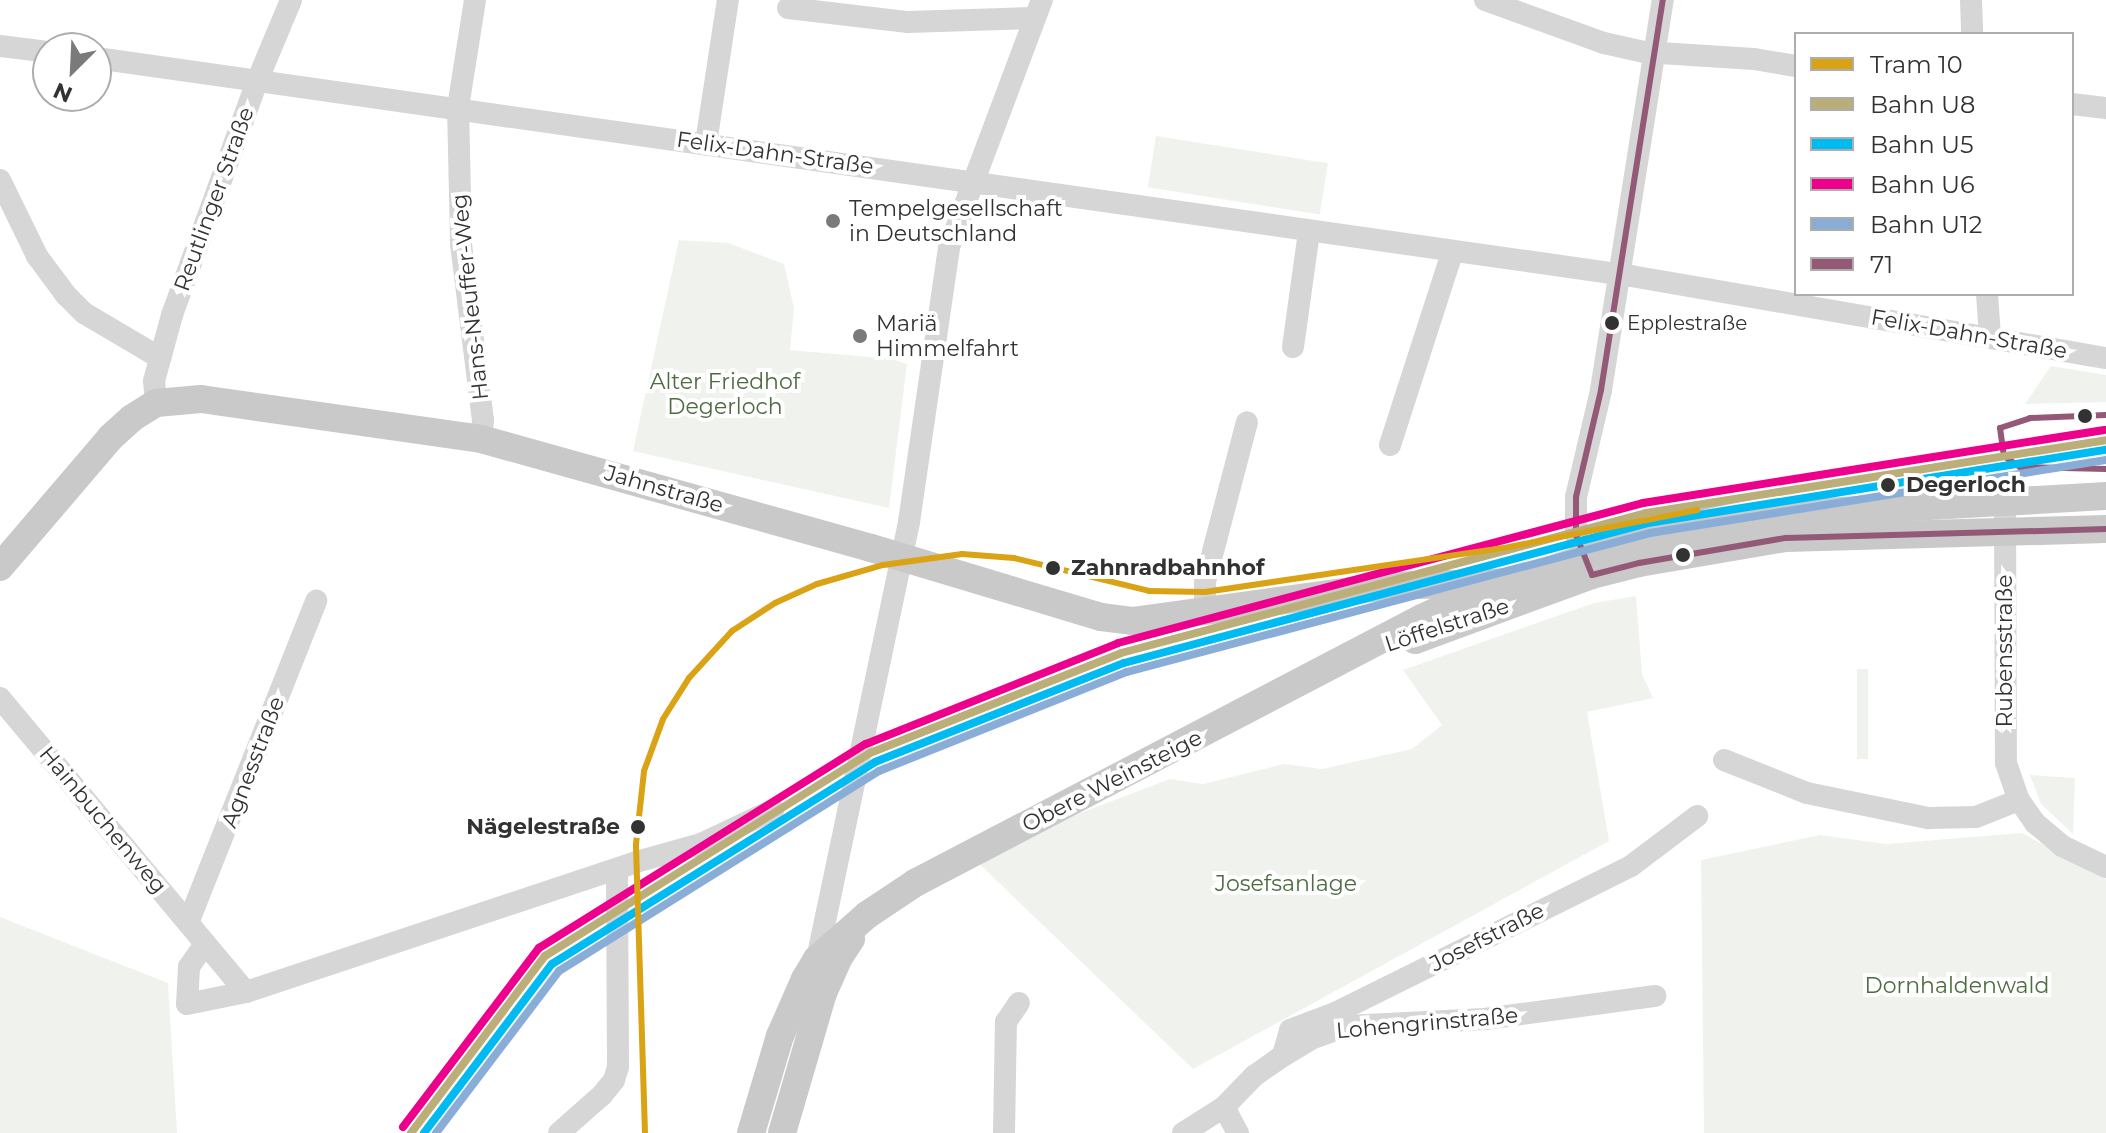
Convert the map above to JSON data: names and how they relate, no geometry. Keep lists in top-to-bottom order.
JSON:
{
  "streets": {
    "main road": ["Jahnstraße", "Löffelstraße", "Obere Weinsteige"],
    "street": [
      "Felix-Dahn-Straße",
      "Reutlinger Straße",
      "Hans-Neuffer-Weg",
      "Rubensstraße",
      "Agnesstraße",
      "Hainbuchenweg",
      "Josefstraße",
      "Lohengrinstraße"
    ]
  },
  "crossings": [
    ["Felix-Dahn-Straße", "Reutlinger Straße"],
    ["Felix-Dahn-Straße", "Hans-Neuffer-Weg"],
    ["Reutlinger Straße", "Jahnstraße"],
    ["Hans-Neuffer-Weg", "Jahnstraße"],
    ["Jahnstraße", "Löffelstraße"],
    ["Löffelstraße", "Rubensstraße"],
    ["Löffelstraße", "Obere Weinsteige"],
    ["Agnesstraße", "Hainbuchenweg"],
    ["Josefstraße", "Lohengrinstraße"]
  ],
  "parks": ["Alter Friedhof Degerloch", "Josefsanlage", "Dornhaldenwald"],
  "places": [
    "Tempelgesellschaft in Deutschland",
    "Epplestraße",
    "Mariä Himmelfahrt",
    "Degerloch",
    "Zahnradbahnhof",
    "Nägelestraße"
  ],
  "lines": [
    "transit line 71",
    "rail line U6",
    "rail line U8",
    "rail line U5",
    "rail line U12",
    "tram line 10"
  ],
  "legend": [
    "Tram 10",
    "Bahn U8",
    "Bahn U5",
    "Bahn U6",
    "Bahn U12",
    "71"
  ],
  "north": "bottom left"
}
